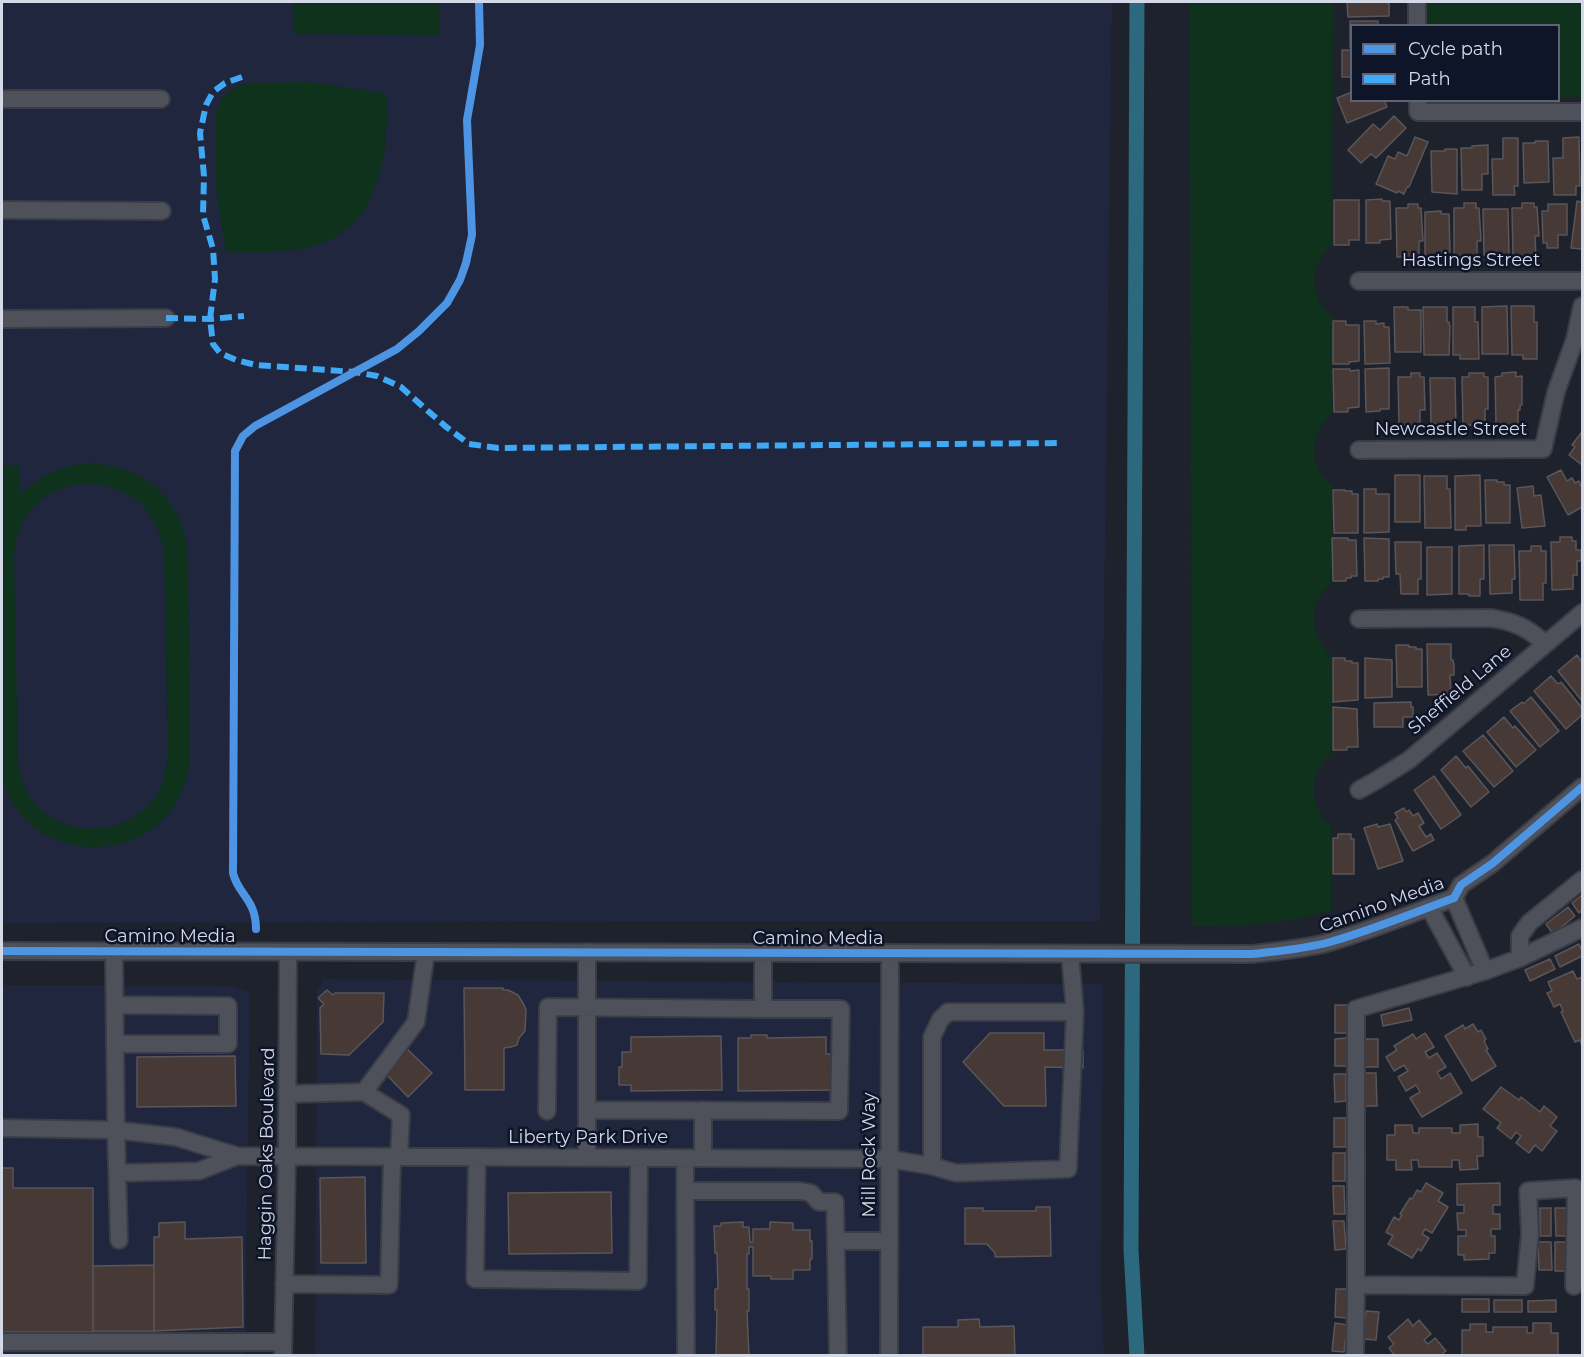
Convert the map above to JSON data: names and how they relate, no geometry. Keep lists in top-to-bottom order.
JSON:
{
  "streets": {
    "street": [
      "Hastings Street",
      "Newcastle Street",
      "Sheffield Lane",
      "Camino Media",
      "Liberty Park Drive",
      "Haggin Oaks Boulevard",
      "Mill Rock Way"
    ]
  },
  "crossings": [
    ["Camino Media", "Haggin Oaks Boulevard"],
    ["Camino Media", "Mill Rock Way"],
    ["Liberty Park Drive", "Haggin Oaks Boulevard"],
    ["Liberty Park Drive", "Mill Rock Way"]
  ],
  "legend": ["Cycle path", "Path"]
}
